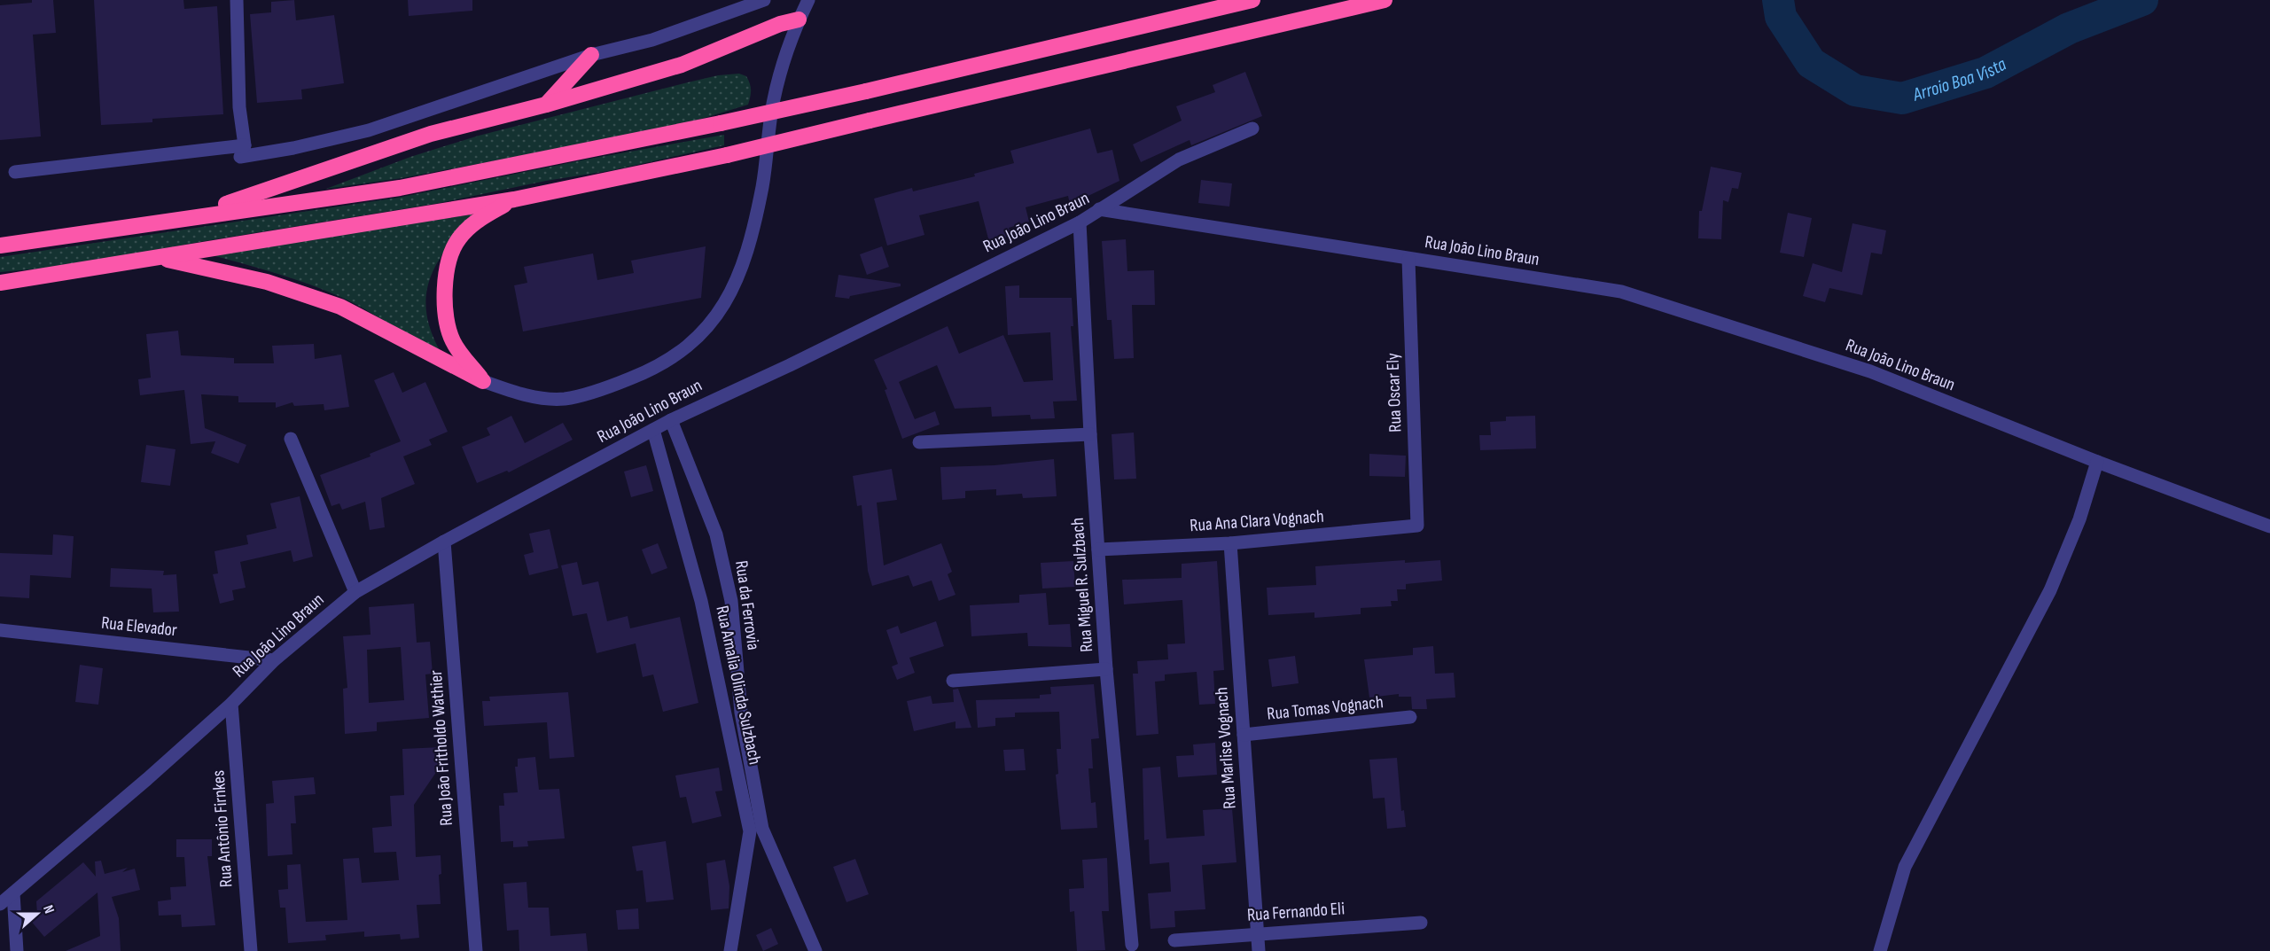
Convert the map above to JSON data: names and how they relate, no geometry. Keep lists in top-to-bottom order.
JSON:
{
  "streets": {
    "street": [
      "Rua João Lino Braun",
      "Rua Oscar Ely",
      "Rua Ana Clara Vognach",
      "Rua Miguel R. Sulzbach",
      "Rua da Ferrovia",
      "Rua Elevador",
      "Rua Amalia Olinda Sulzbach",
      "Rua Tomas Vognach",
      "Rua João Fritholdo Wathier",
      "Rua Marlise Vognach",
      "Rua Antônio Firnkes",
      "Rua Fernando Eli"
    ]
  },
  "crossings": [
    ["Rua João Lino Braun", "Rua Oscar Ely"],
    ["Rua João Lino Braun", "Rua Miguel R. Sulzbach"],
    ["Rua João Lino Braun", "Rua da Ferrovia"],
    ["Rua João Lino Braun", "Rua Elevador"],
    ["Rua João Lino Braun", "Rua Amalia Olinda Sulzbach"],
    ["Rua João Lino Braun", "Rua João Fritholdo Wathier"],
    ["Rua João Lino Braun", "Rua Antônio Firnkes"],
    ["Rua Oscar Ely", "Rua Ana Clara Vognach"],
    ["Rua Ana Clara Vognach", "Rua Miguel R. Sulzbach"],
    ["Rua Ana Clara Vognach", "Rua Marlise Vognach"],
    ["Rua da Ferrovia", "Rua Amalia Olinda Sulzbach"],
    ["Rua Tomas Vognach", "Rua Marlise Vognach"],
    ["Rua Marlise Vognach", "Rua Fernando Eli"]
  ],
  "water": ["Arroio Boa Vista"],
  "north": "right"
}
